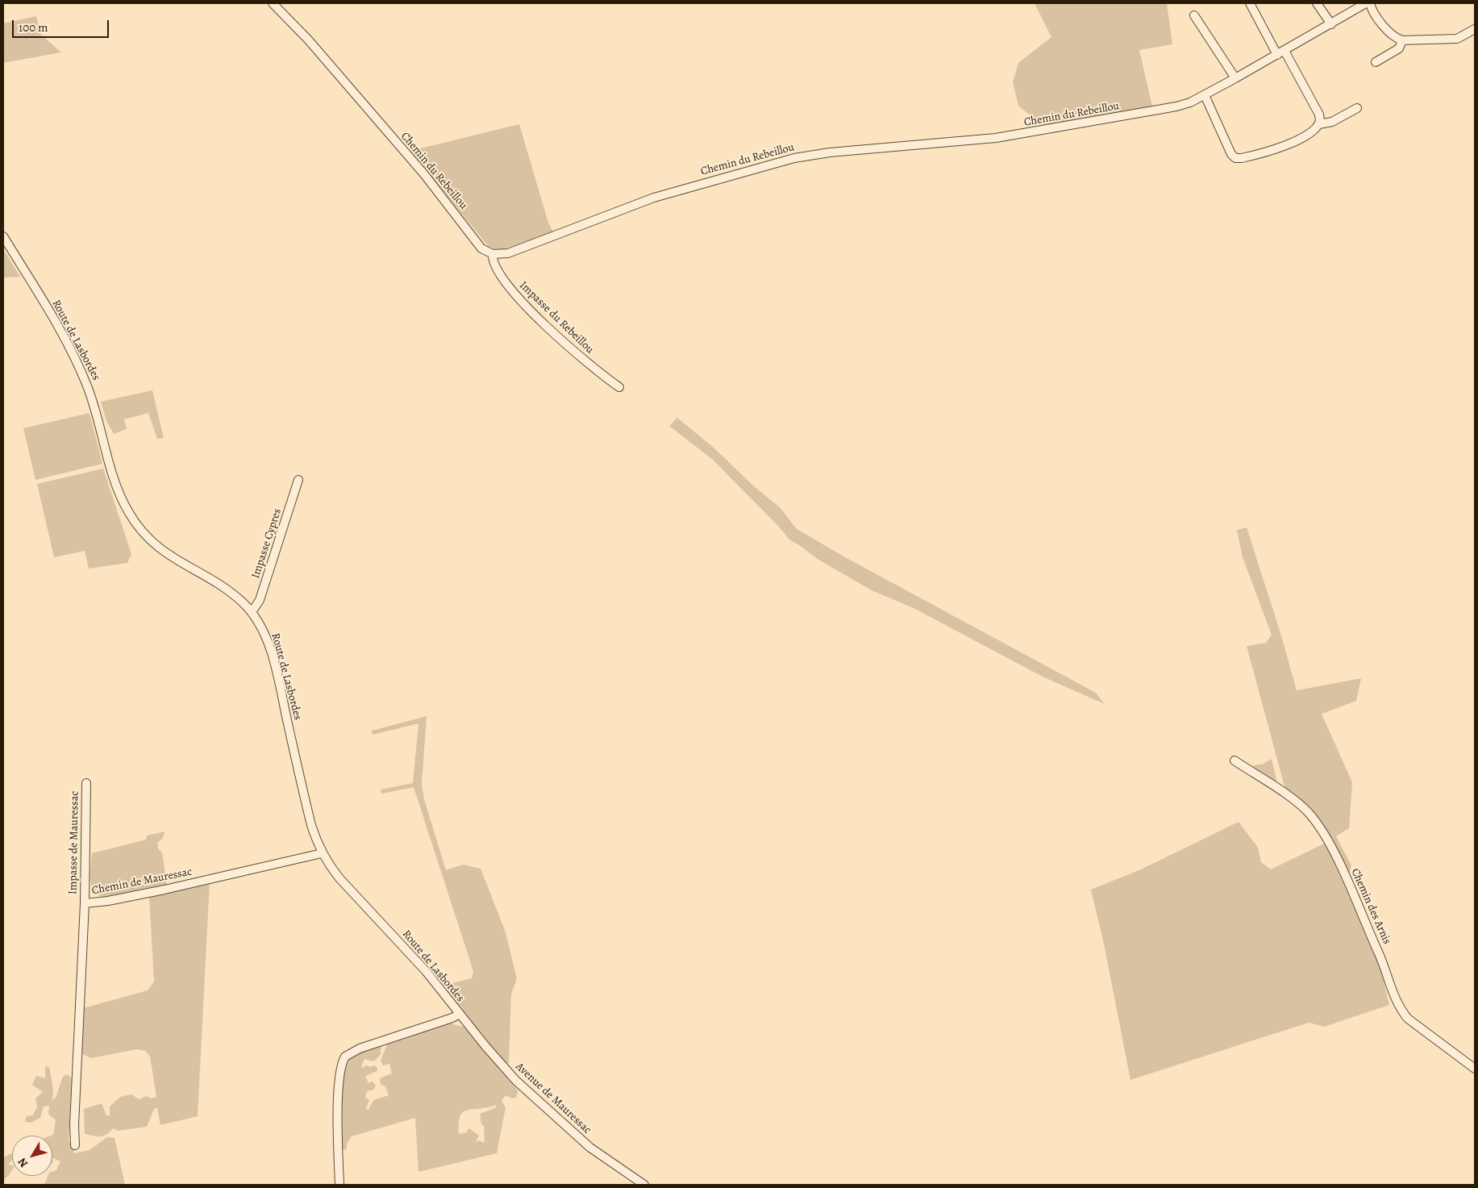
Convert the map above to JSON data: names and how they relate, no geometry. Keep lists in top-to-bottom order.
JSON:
{
  "streets": {
    "street": [
      "Chemin du Rebeillou",
      "Impasse du Rebeillou",
      "Route de Lasbordes",
      "Impasse Cypres",
      "Impasse de Mauressac",
      "Chemin de Mauressac",
      "Chemin des Arnis",
      "Avenue de Mauressac"
    ]
  },
  "crossings": [
    ["Chemin du Rebeillou", "Impasse du Rebeillou"],
    ["Route de Lasbordes", "Impasse Cypres"],
    ["Route de Lasbordes", "Chemin de Mauressac"],
    ["Route de Lasbordes", "Avenue de Mauressac"],
    ["Impasse de Mauressac", "Chemin de Mauressac"]
  ],
  "scale_bar": "100 m",
  "north": "bottom left"
}
